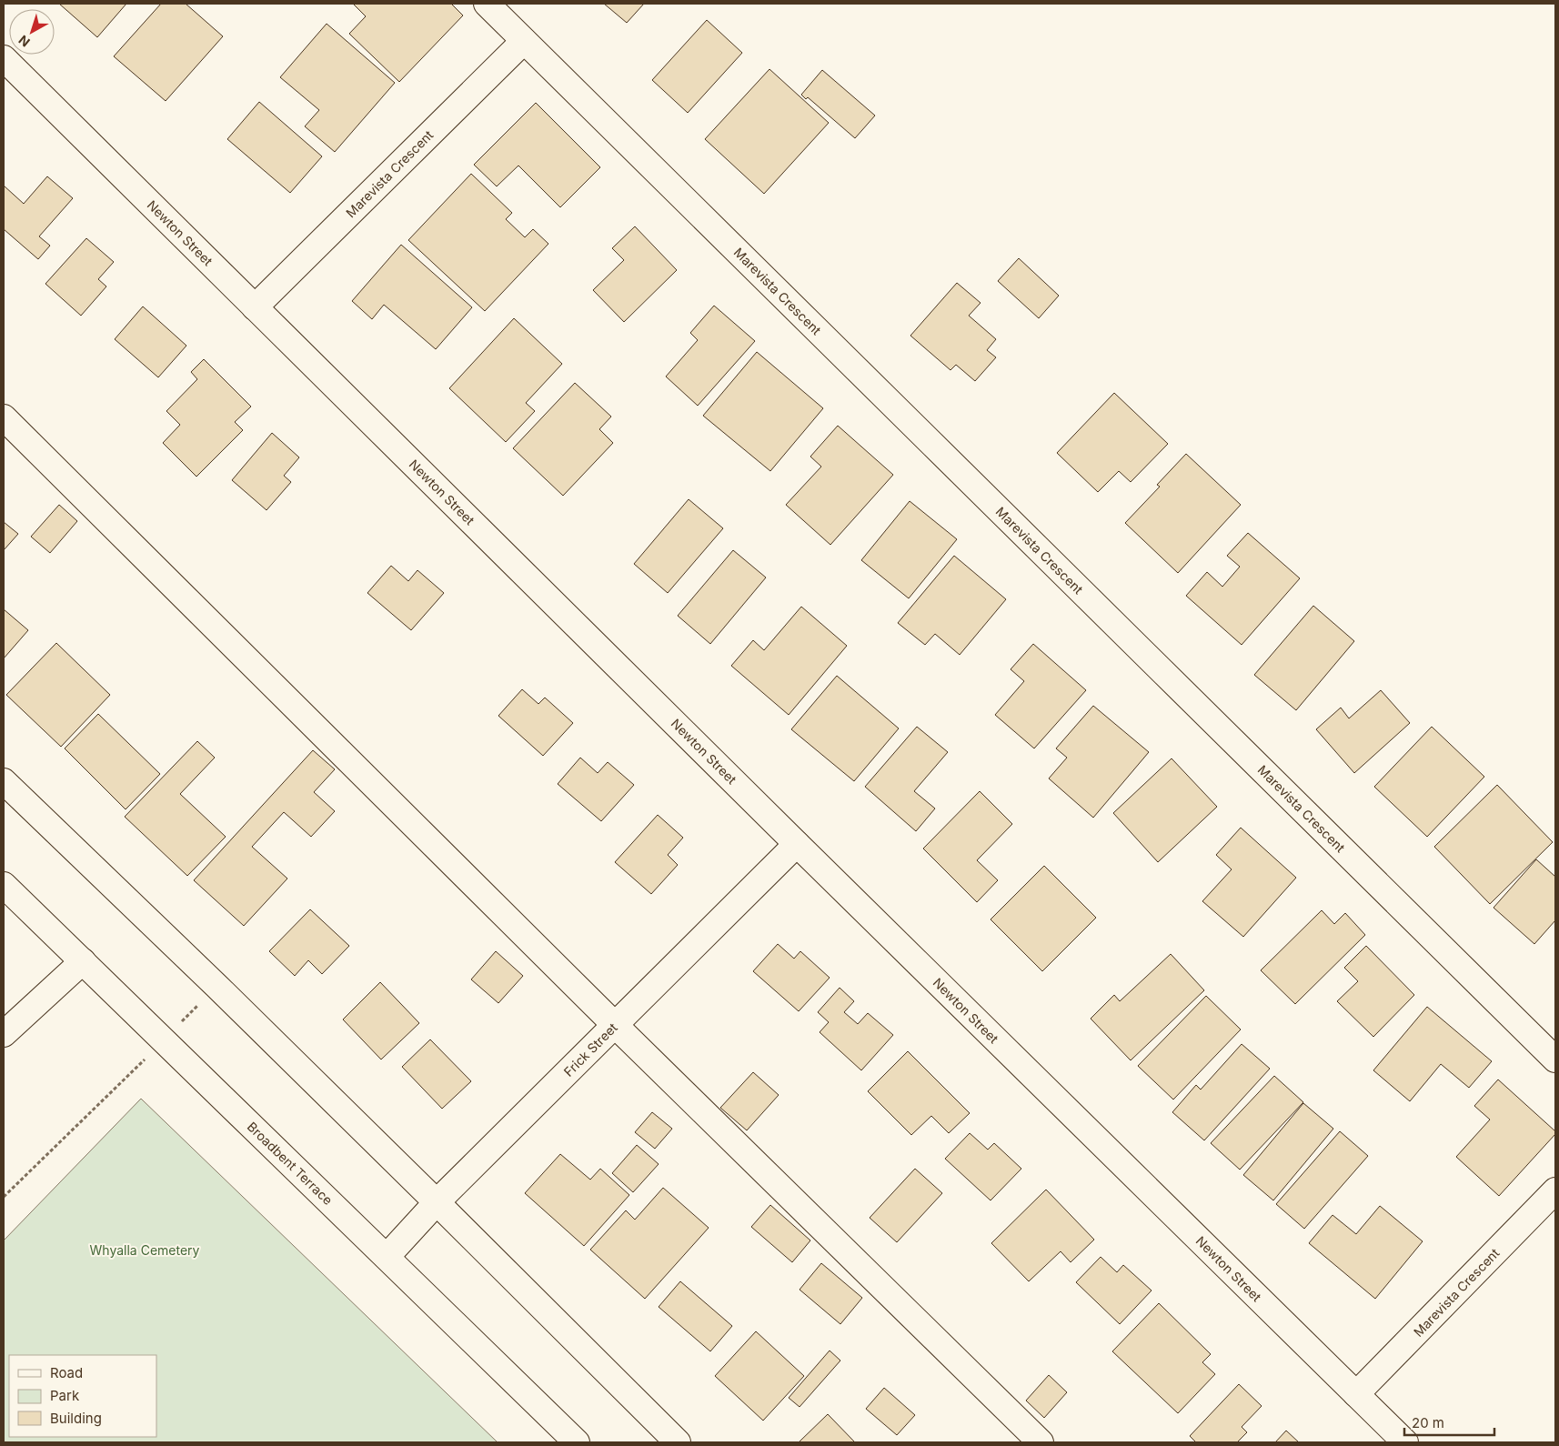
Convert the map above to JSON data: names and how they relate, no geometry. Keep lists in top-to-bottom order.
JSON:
{
  "streets": {
    "street": [
      "Marevista Crescent",
      "Newton Street",
      "Frick Street",
      "Broadbent Terrace"
    ]
  },
  "crossings": [
    ["Marevista Crescent", "Newton Street"],
    ["Newton Street", "Frick Street"],
    ["Frick Street", "Broadbent Terrace"]
  ],
  "parks": ["Whyalla Cemetery"],
  "legend": ["Road", "Park", "Building"],
  "scale_bar": "20 m",
  "north": "bottom left"
}
